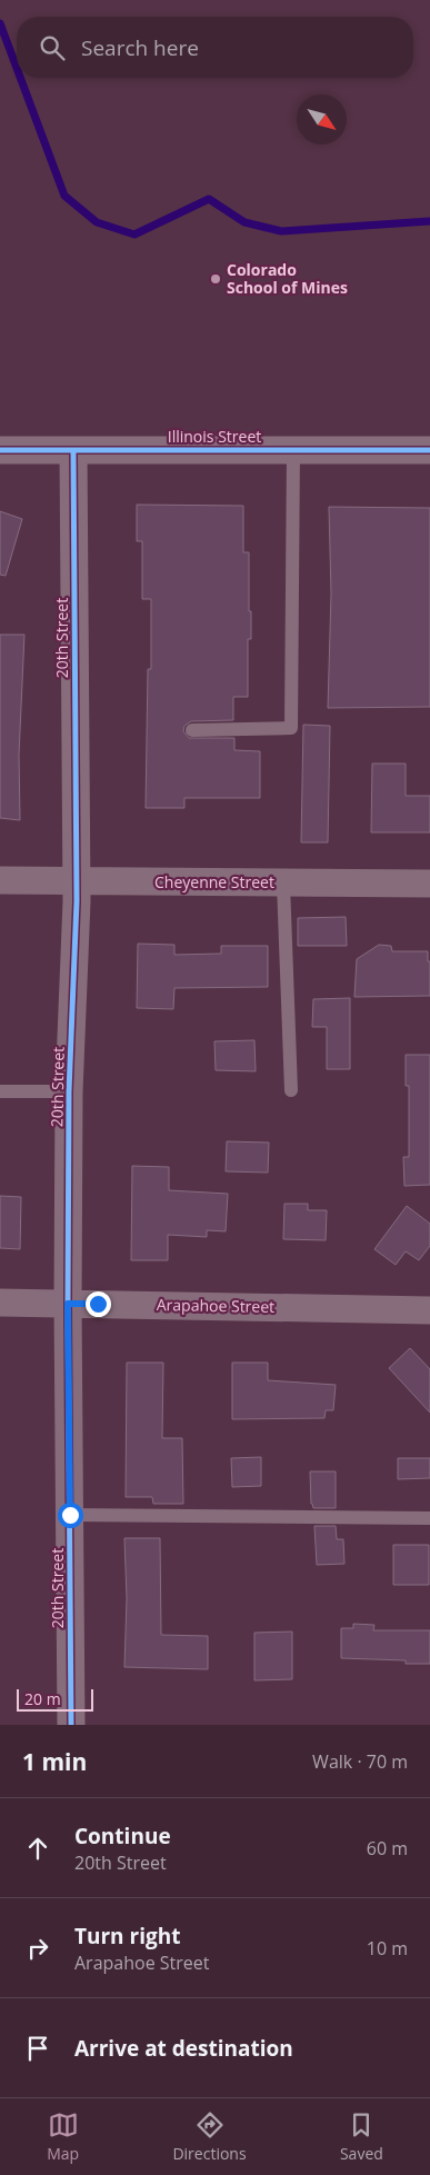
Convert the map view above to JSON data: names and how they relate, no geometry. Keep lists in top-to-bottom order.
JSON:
{
  "streets": {
    "street": [
      "Illinois Street",
      "20th Street",
      "Cheyenne Street",
      "Arapahoe Street"
    ]
  },
  "crossings": [
    ["Illinois Street", "20th Street"],
    ["20th Street", "Cheyenne Street"],
    ["20th Street", "Arapahoe Street"]
  ],
  "places": ["Colorado School of Mines"],
  "scale_bar": "20 m",
  "north": "bottom right",
  "page": {
    "search": "Search here",
    "scale": "20 m",
    "heading": ["1 min", "Walk · 70 m"],
    "list": [
      ["Continue", "20th Street", "60 m"],
      ["Turn right", "Arapahoe Street", "10 m"],
      "Arrive at destination"
    ],
    "nav": ["Map", "Directions", "Saved"]
  }
}
